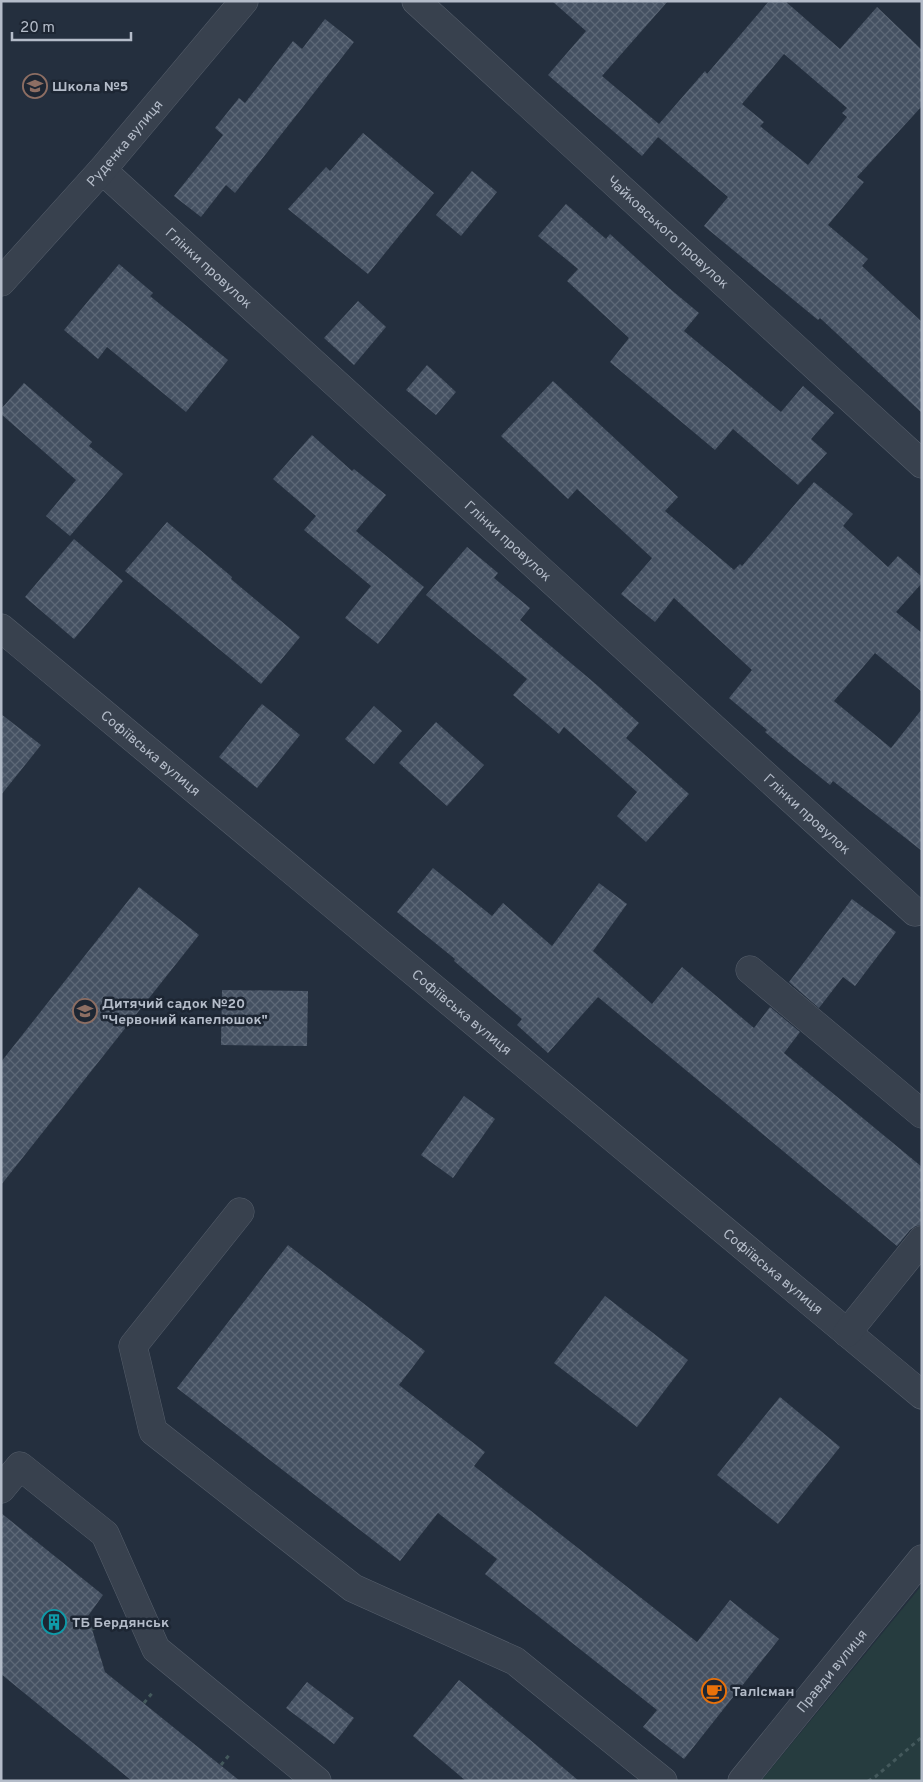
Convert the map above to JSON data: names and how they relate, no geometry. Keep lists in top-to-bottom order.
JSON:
{
  "streets": {
    "street": [
      "Руденка вулиця",
      "Чайковського провулок",
      "Глінки провулок",
      "Софіївська вулиця",
      "Правди вулиця"
    ]
  },
  "crossings": [
    ["Руденка вулиця", "Глінки провулок"]
  ],
  "places": {
    "school or university": ["Школа №5", "Дитячий садок №20 \"Червоний капелюшок\""],
    "building": ["ТБ Бердянськ"],
    "cafe": ["Талісман"]
  },
  "scale_bar": "20 m"
}
